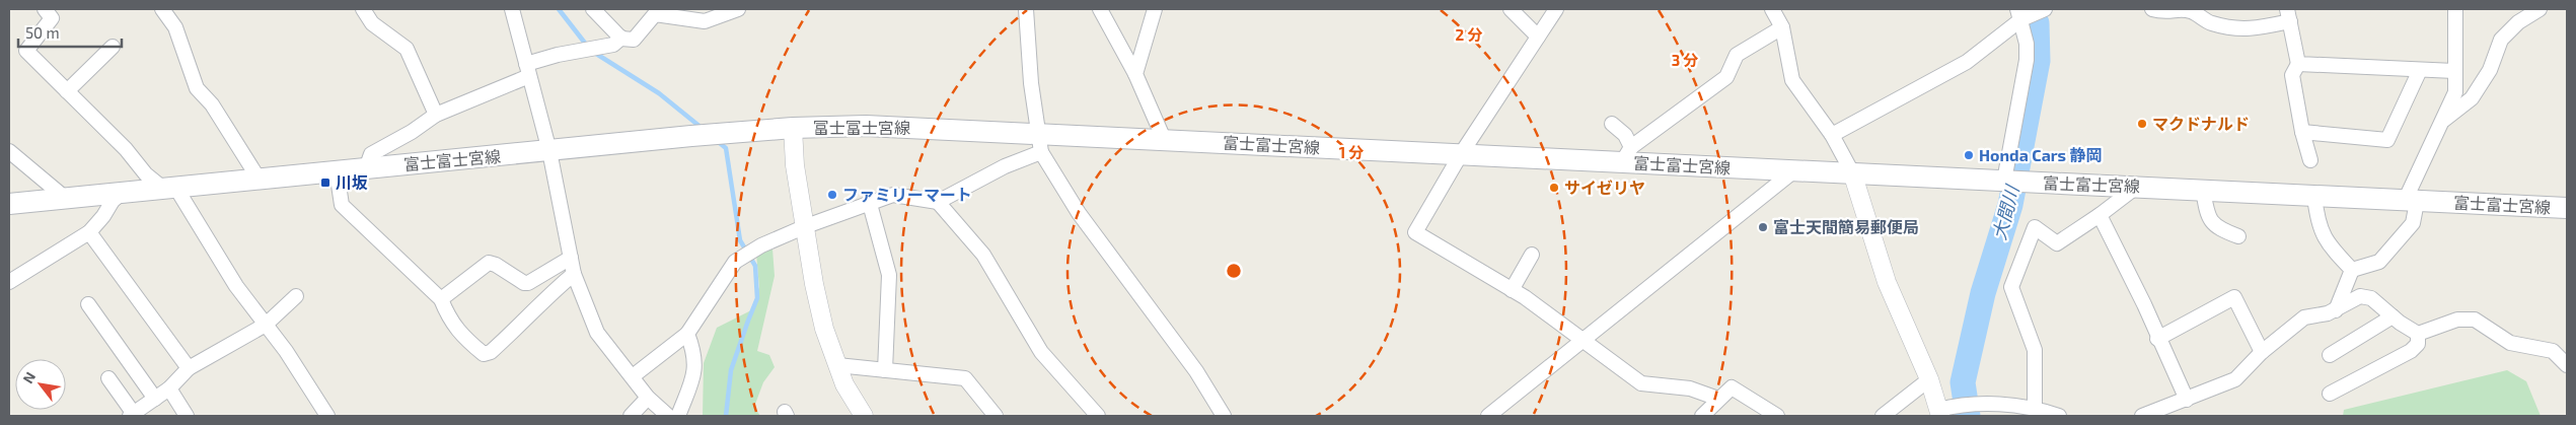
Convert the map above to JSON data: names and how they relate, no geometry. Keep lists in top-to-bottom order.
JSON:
{
  "streets": {
    "main road": ["富士富士宮線"]
  },
  "water": ["大間川"],
  "places": {
    "other": [
      "マクドナルド",
      "Honda Cars 静岡",
      "サイゼリヤ",
      "ファミリーマート",
      "富士天間簡易郵便局"
    ],
    "transit": ["川坂"]
  },
  "scale_bar": "50 m",
  "north": "top left",
  "rings": ["2 分", "3 分", "1 分"]
}
